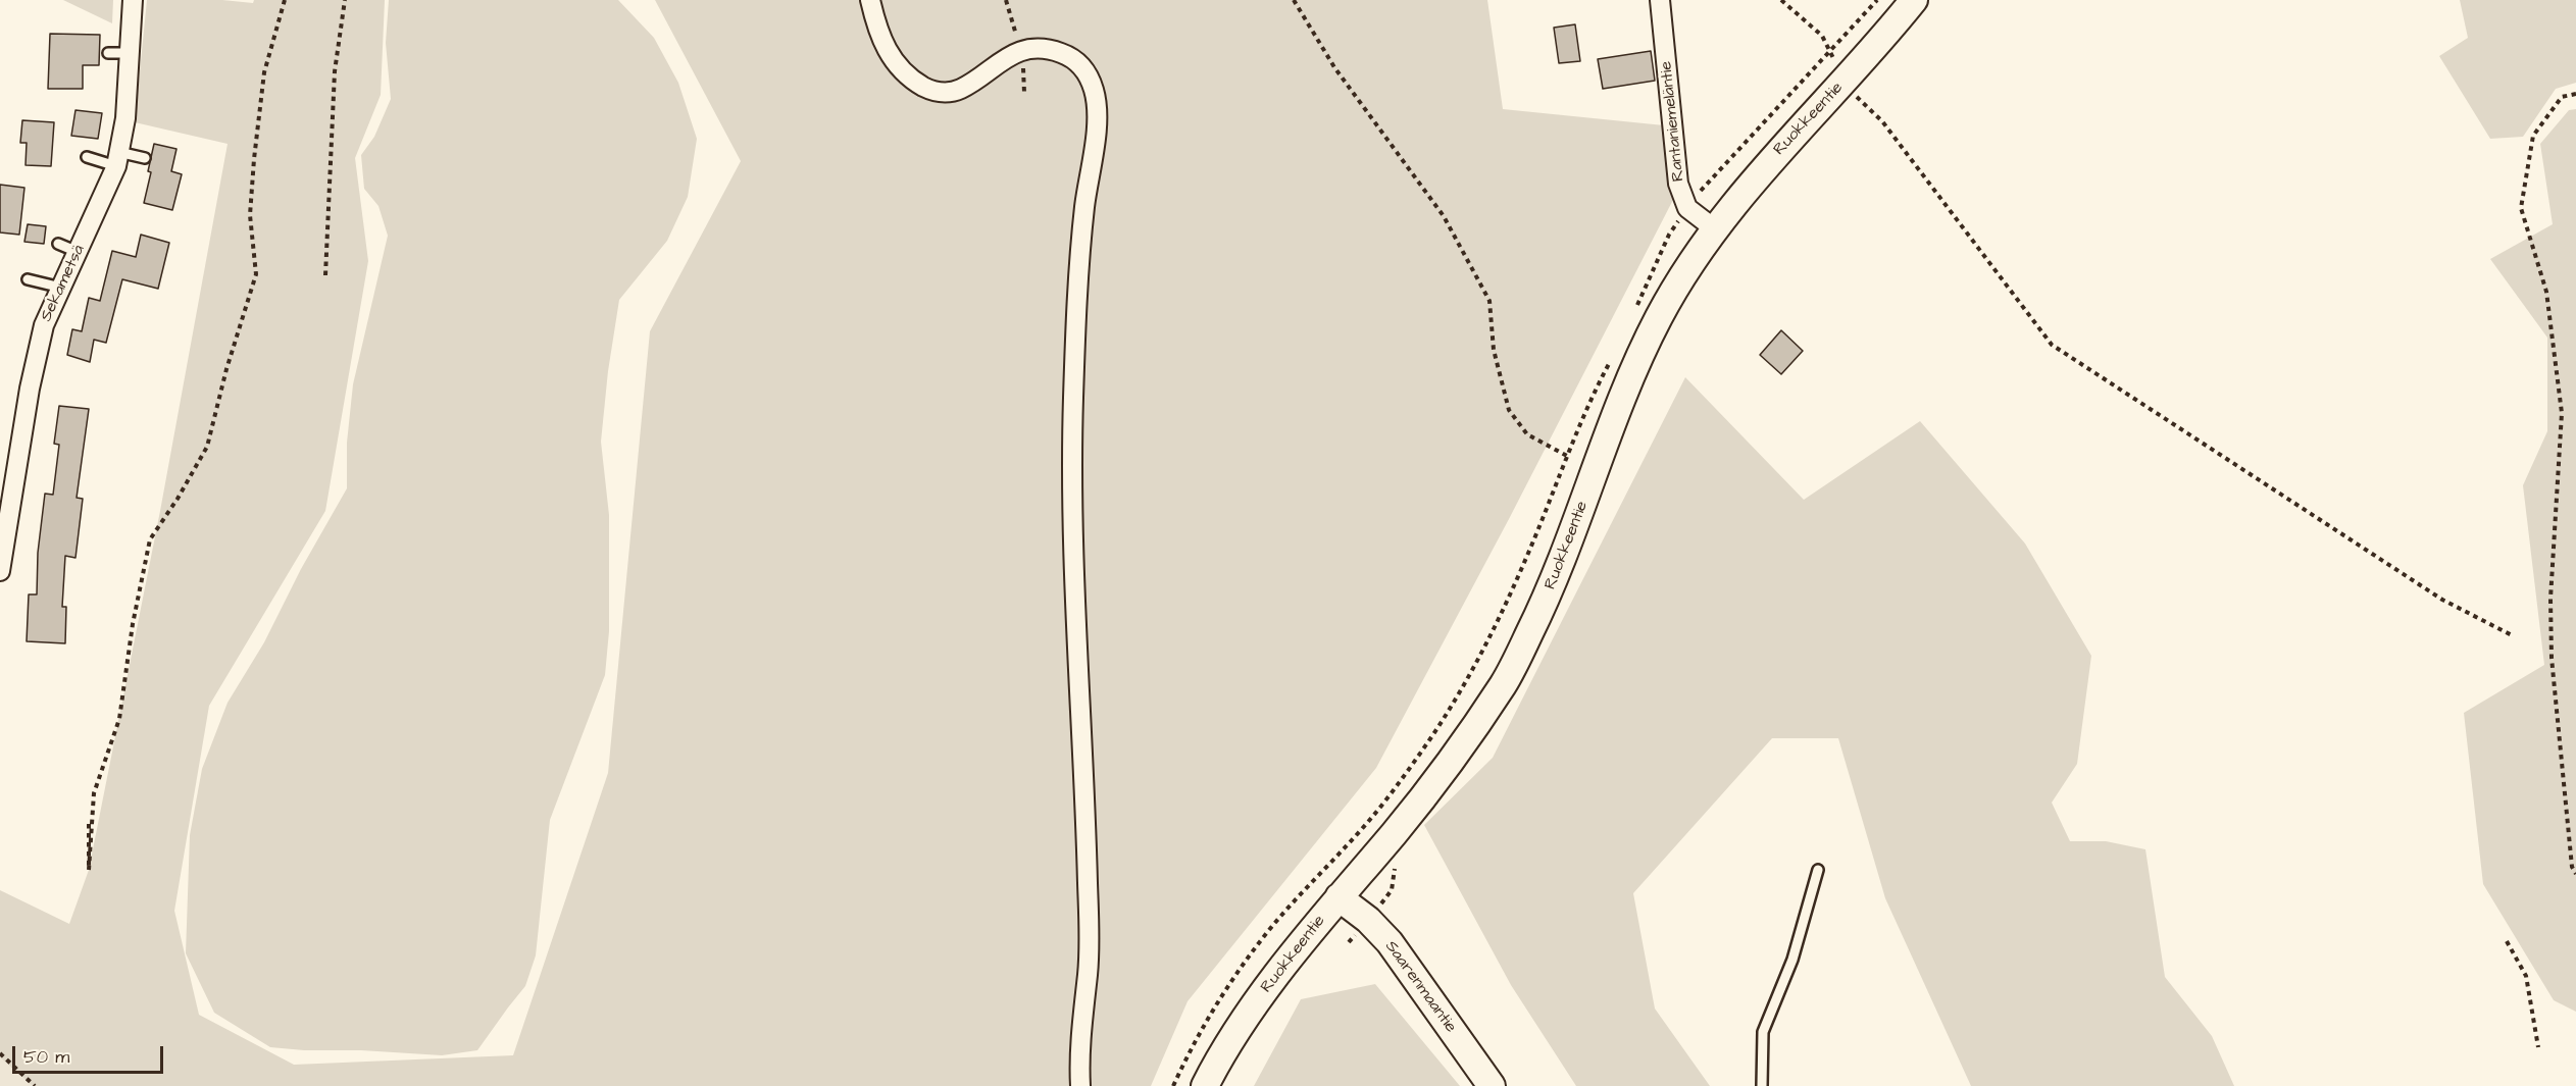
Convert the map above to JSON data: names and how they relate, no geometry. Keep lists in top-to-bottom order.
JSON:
{
  "streets": {
    "street": [
      "Ruokkeentie",
      "Rantaniemeläntie",
      "Sekametsä",
      "Saarenmaantie"
    ]
  },
  "crossings": [
    ["Ruokkeentie", "Saarenmaantie"]
  ],
  "scale_bar": "50 m"
}
